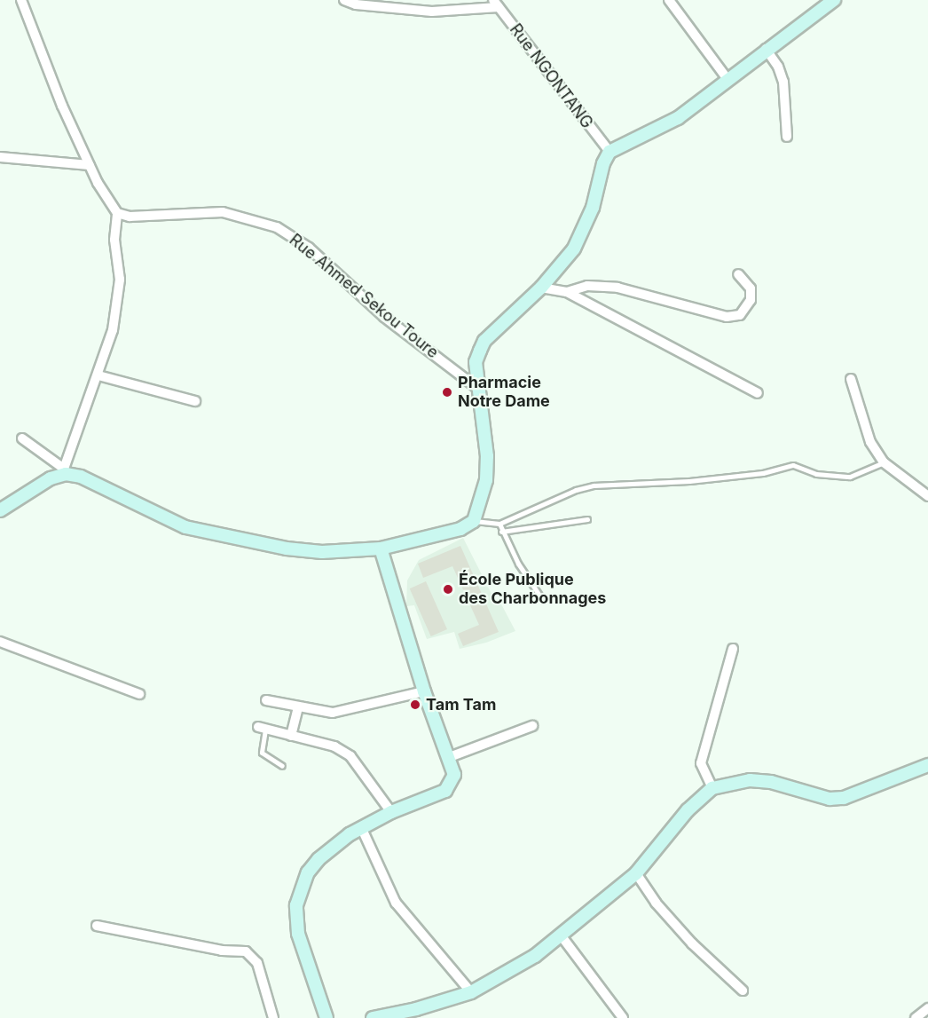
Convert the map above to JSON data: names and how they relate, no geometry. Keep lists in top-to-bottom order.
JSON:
{
  "streets": {
    "street": ["Rue NGONTANG", "Rue Ahmed Sekou Toure"]
  },
  "places": ["Pharmacie Notre Dame", "École Publique des Charbonnages", "Tam Tam"]
}
